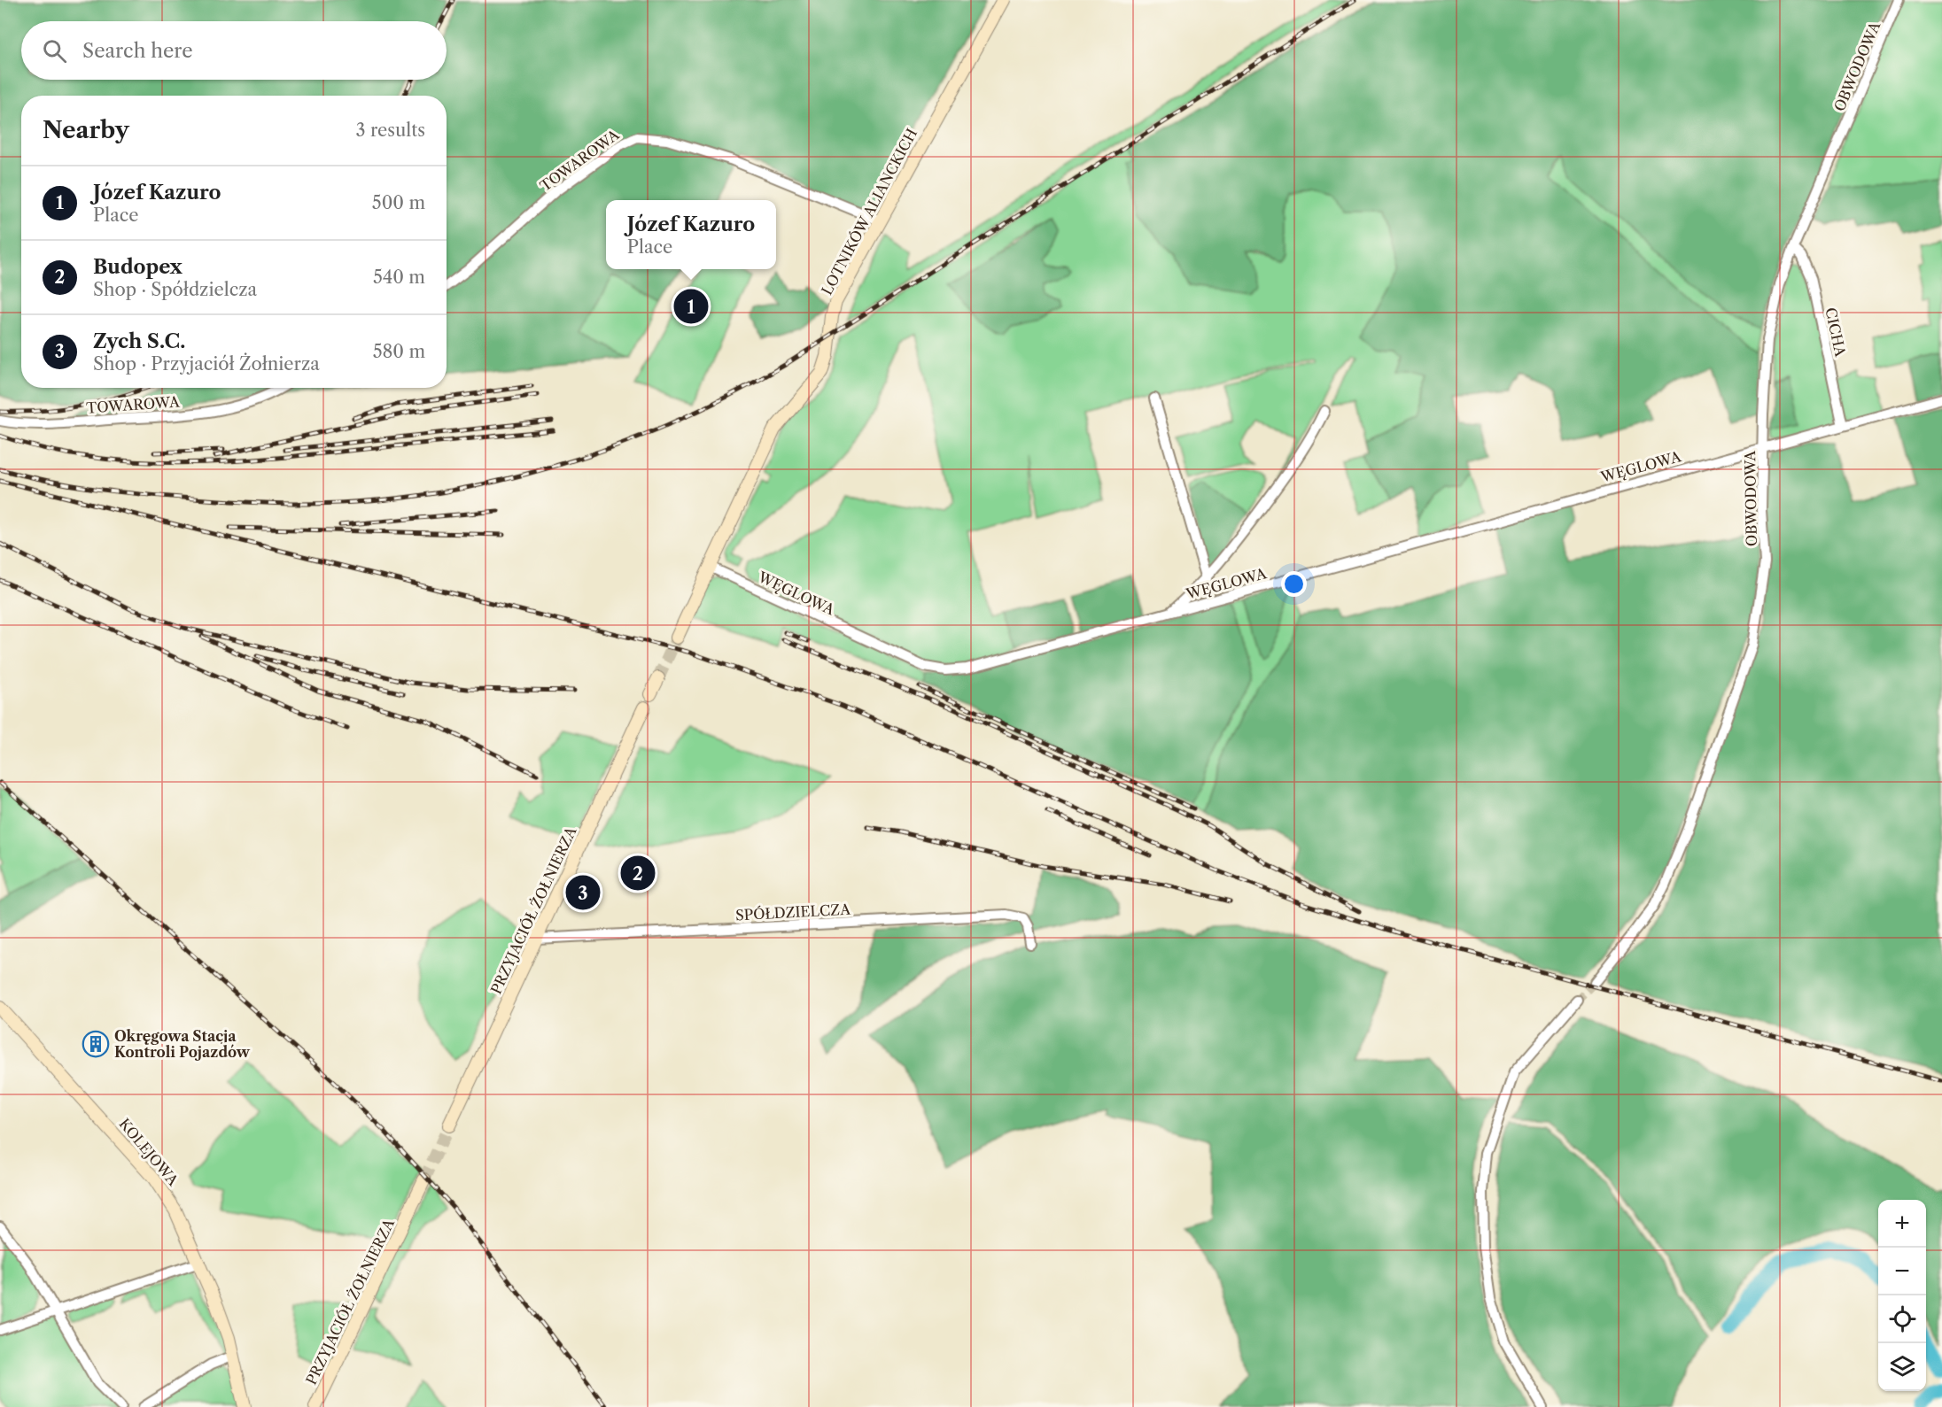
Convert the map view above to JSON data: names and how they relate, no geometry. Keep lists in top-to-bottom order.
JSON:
{
  "streets": {
    "main road": ["LOTNIKÓW ALIANCKICH", "PRZYJACIÓŁ ŻOŁNIERZA", "KOLEJOWA"],
    "street": [
      "OBWODOWA",
      "TOWAROWA",
      "CICHA",
      "WĘGLOWA",
      "SPÓŁDZIELCZA"
    ]
  },
  "crossings": [
    ["OBWODOWA", "CICHA"],
    ["OBWODOWA", "WĘGLOWA"],
    ["TOWAROWA", "LOTNIKÓW ALIANCKICH"],
    ["LOTNIKÓW ALIANCKICH", "WĘGLOWA"],
    ["PRZYJACIÓŁ ŻOŁNIERZA", "SPÓŁDZIELCZA"]
  ],
  "places": {
    "building": ["Okręgowa Stacja Kontroli Pojazdów"]
  },
  "page": {
    "search": "Search here",
    "heading": ["Nearby", "3 results"],
    "list": [
      {
        "mark": "1",
        "name": "Józef Kazuro",
        "note": "Place",
        "value": "500 m"
      },
      {
        "mark": "2",
        "name": "Budopex",
        "note": "Shop · Spółdzielcza",
        "value": "540 m"
      },
      {
        "mark": "3",
        "name": "Zych S.C.",
        "note": "Shop · Przyjaciół Żołnierza",
        "value": "580 m"
      }
    ],
    "popup": ["Józef Kazuro", "Place"],
    "pins": ["1", "2", "3"],
    "map_buttons": ["+", "−"]
  }
}
